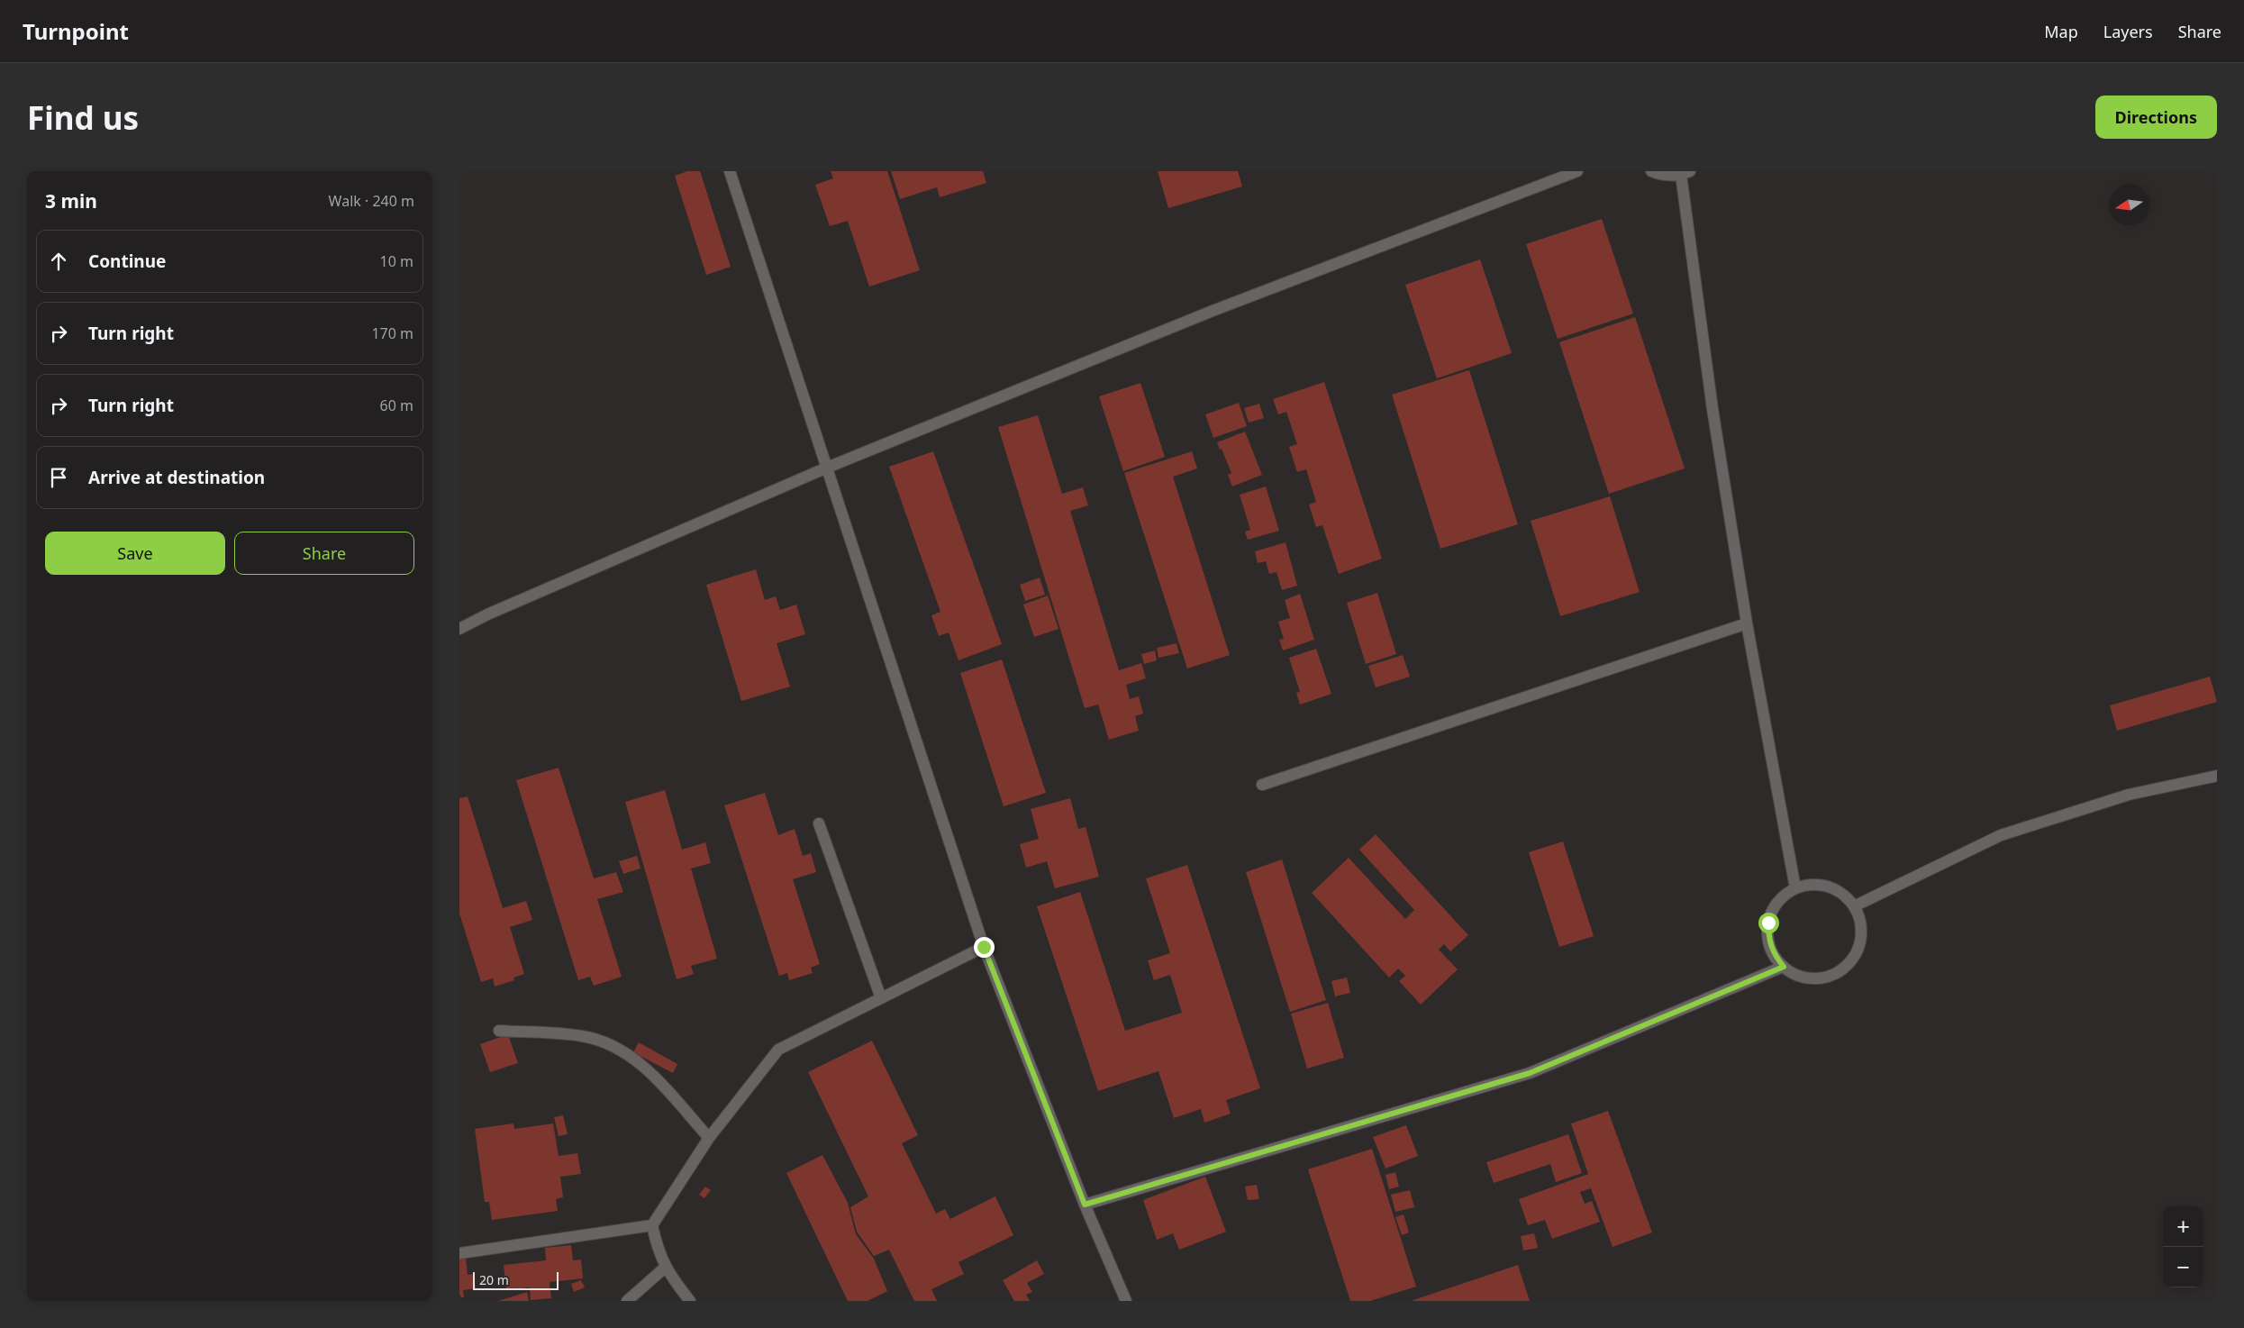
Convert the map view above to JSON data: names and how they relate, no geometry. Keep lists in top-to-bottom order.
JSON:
{
  "scale_bar": "20 m",
  "north": "left",
  "page": {
    "header": "Turnpoint",
    "nav": ["Map", "Layers", "Share"],
    "buttons": [
      "Directions",
      ["Save", "Share"]
    ],
    "title": "Find us",
    "heading": ["3 min", "Walk · 240 m"],
    "list": [
      ["Continue", "10 m"],
      ["Turn right", "170 m"],
      ["Turn right", "60 m"],
      "Arrive at destination"
    ],
    "map_buttons": ["+", "−"],
    "scale": "20 m"
  }
}
